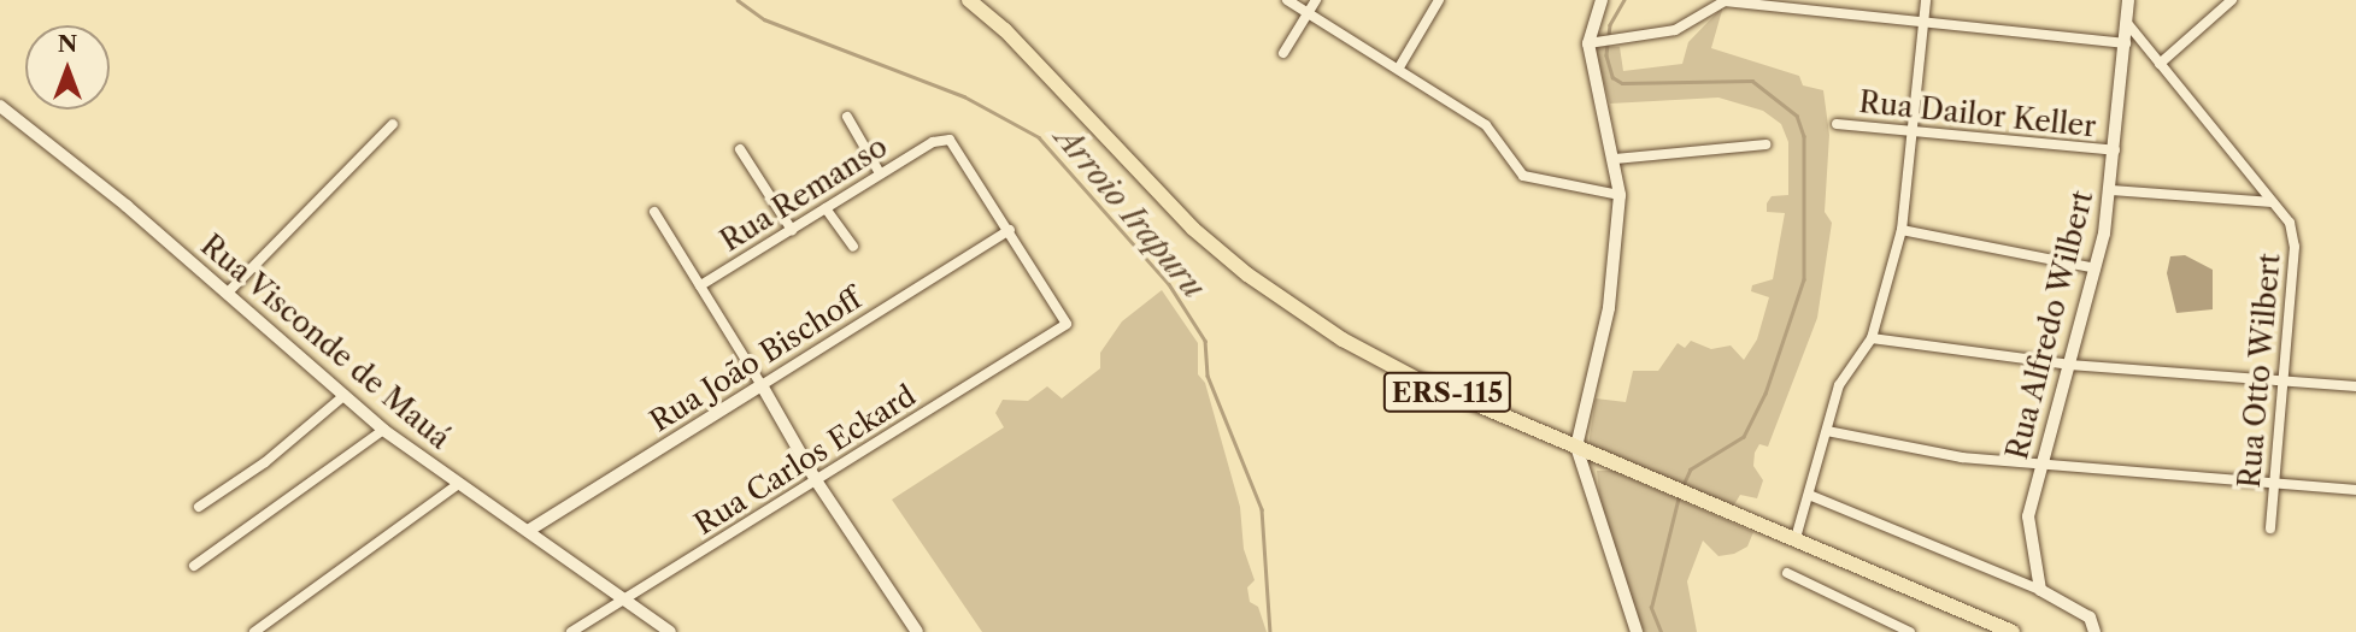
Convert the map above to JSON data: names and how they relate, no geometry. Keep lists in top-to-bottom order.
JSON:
{
  "streets": {
    "main road": ["ERS-115"],
    "street": [
      "Rua Dailor Keller",
      "Rua Remanso",
      "Rua Alfredo Wilbert",
      "Rua Visconde de Mauá",
      "Rua João Bischoff",
      "Rua Otto Wilbert",
      "Rua Carlos Eckard"
    ]
  },
  "crossings": [
    ["Rua Dailor Keller", "Rua Alfredo Wilbert"],
    ["Rua Remanso", "Rua João Bischoff"],
    ["Rua Remanso", "Rua Carlos Eckard"],
    ["Rua Alfredo Wilbert", "Rua Otto Wilbert"],
    ["Rua Visconde de Mauá", "Rua João Bischoff"],
    ["Rua Visconde de Mauá", "Rua Carlos Eckard"],
    ["Rua João Bischoff", "Rua Carlos Eckard"]
  ],
  "water": ["Arroio Irapuru"],
  "north": "top"
}
